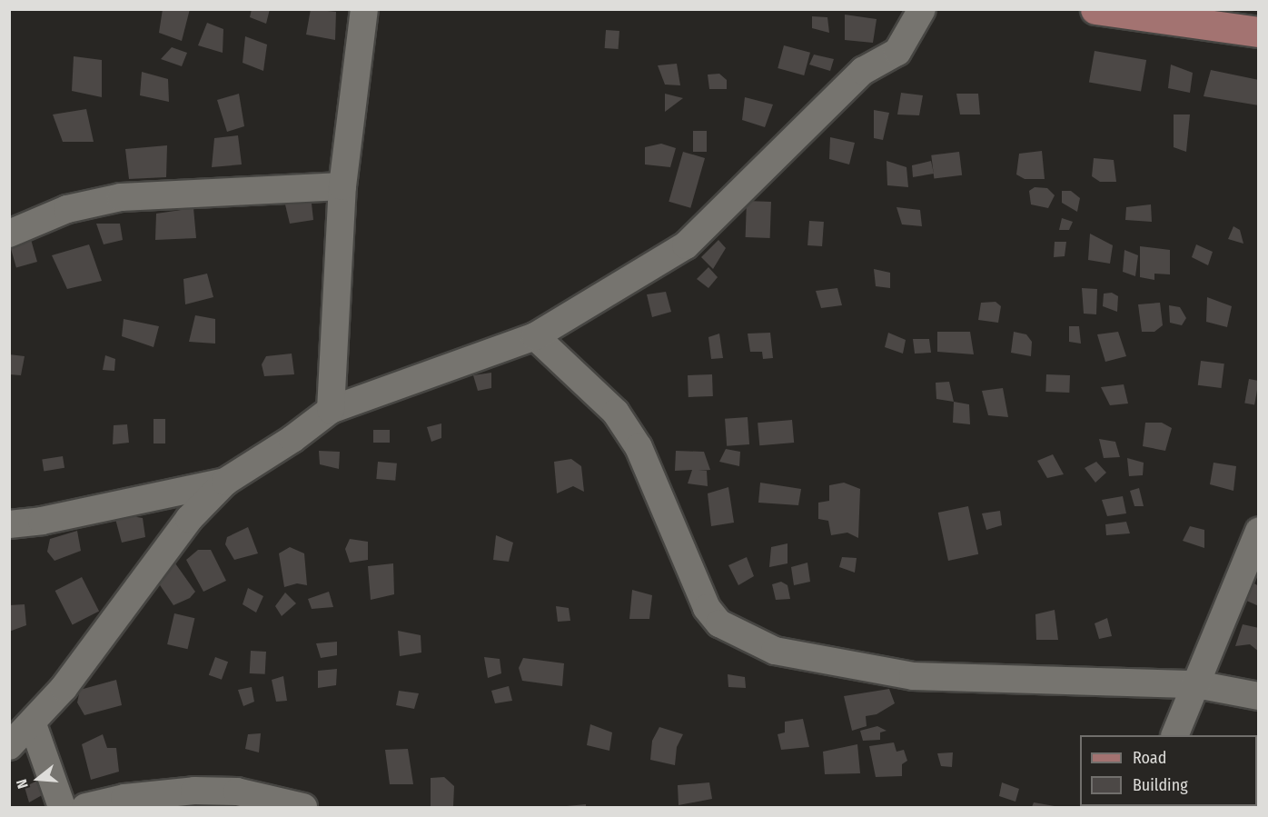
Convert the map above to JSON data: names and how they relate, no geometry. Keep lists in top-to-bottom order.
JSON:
{
  "legend": ["Road", "Building"],
  "north": "left"
}
